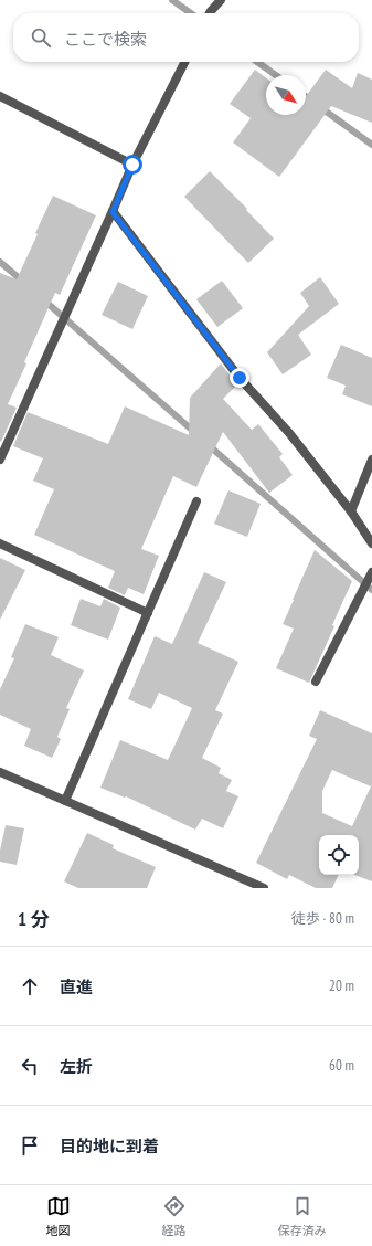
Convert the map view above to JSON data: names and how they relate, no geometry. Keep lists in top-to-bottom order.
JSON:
{
  "north": "bottom right",
  "page": {
    "search": "ここで検索",
    "heading": ["1 分", "徒歩 · 80 m"],
    "list": [
      ["直進", "20 m"],
      ["左折", "60 m"],
      "目的地に到着"
    ],
    "nav": ["地図", "経路", "保存済み"]
  }
}
